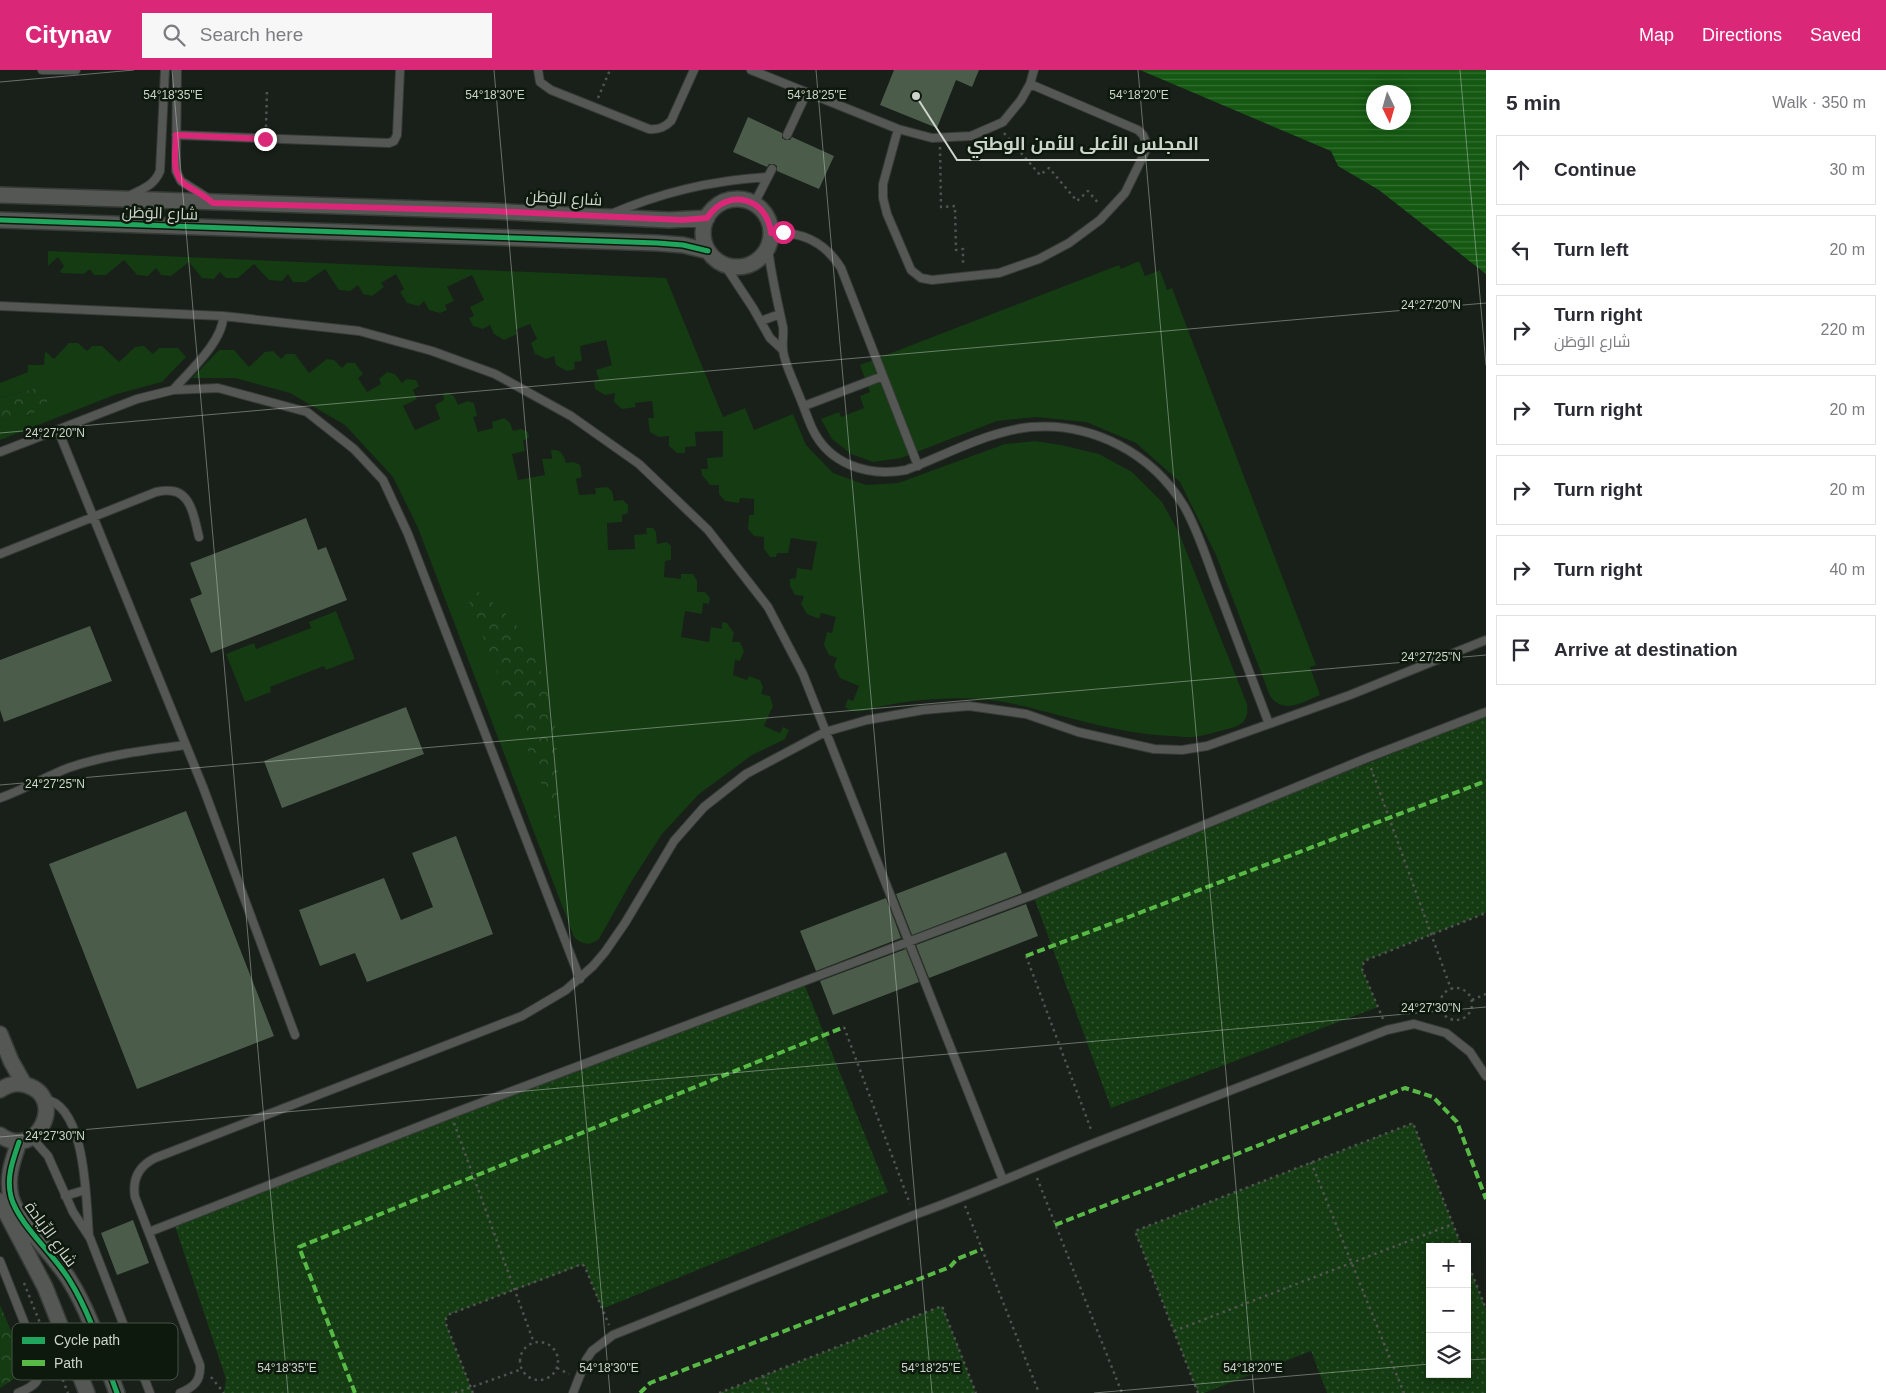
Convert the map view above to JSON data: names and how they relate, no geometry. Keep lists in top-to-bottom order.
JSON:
{
  "streets": {
    "street": ["شارع الوَطَن", "شارع الرِّيادة"]
  },
  "places": ["المجلس الأعلى للأمن الوطني"],
  "legend": ["Cycle path", "Path"],
  "north": "bottom",
  "page": {
    "header": "Citynav",
    "search": "Search here",
    "nav": ["Map", "Directions", "Saved"],
    "heading": ["5 min", "Walk · 350 m"],
    "list": [
      ["Continue", "30 m"],
      ["Turn left", "20 m"],
      ["Turn right", "شارع الوَطَن", "220 m"],
      ["Turn right", "20 m"],
      ["Turn right", "20 m"],
      ["Turn right", "40 m"],
      "Arrive at destination"
    ],
    "map_buttons": ["+", "−"]
  },
  "coordinates": [
    "54°18'35\"E",
    "54°18'30\"E",
    "54°18'25\"E",
    "54°18'20\"E",
    "24°27'20\"N",
    "24°27'25\"N",
    "24°27'30\"N"
  ]
}
